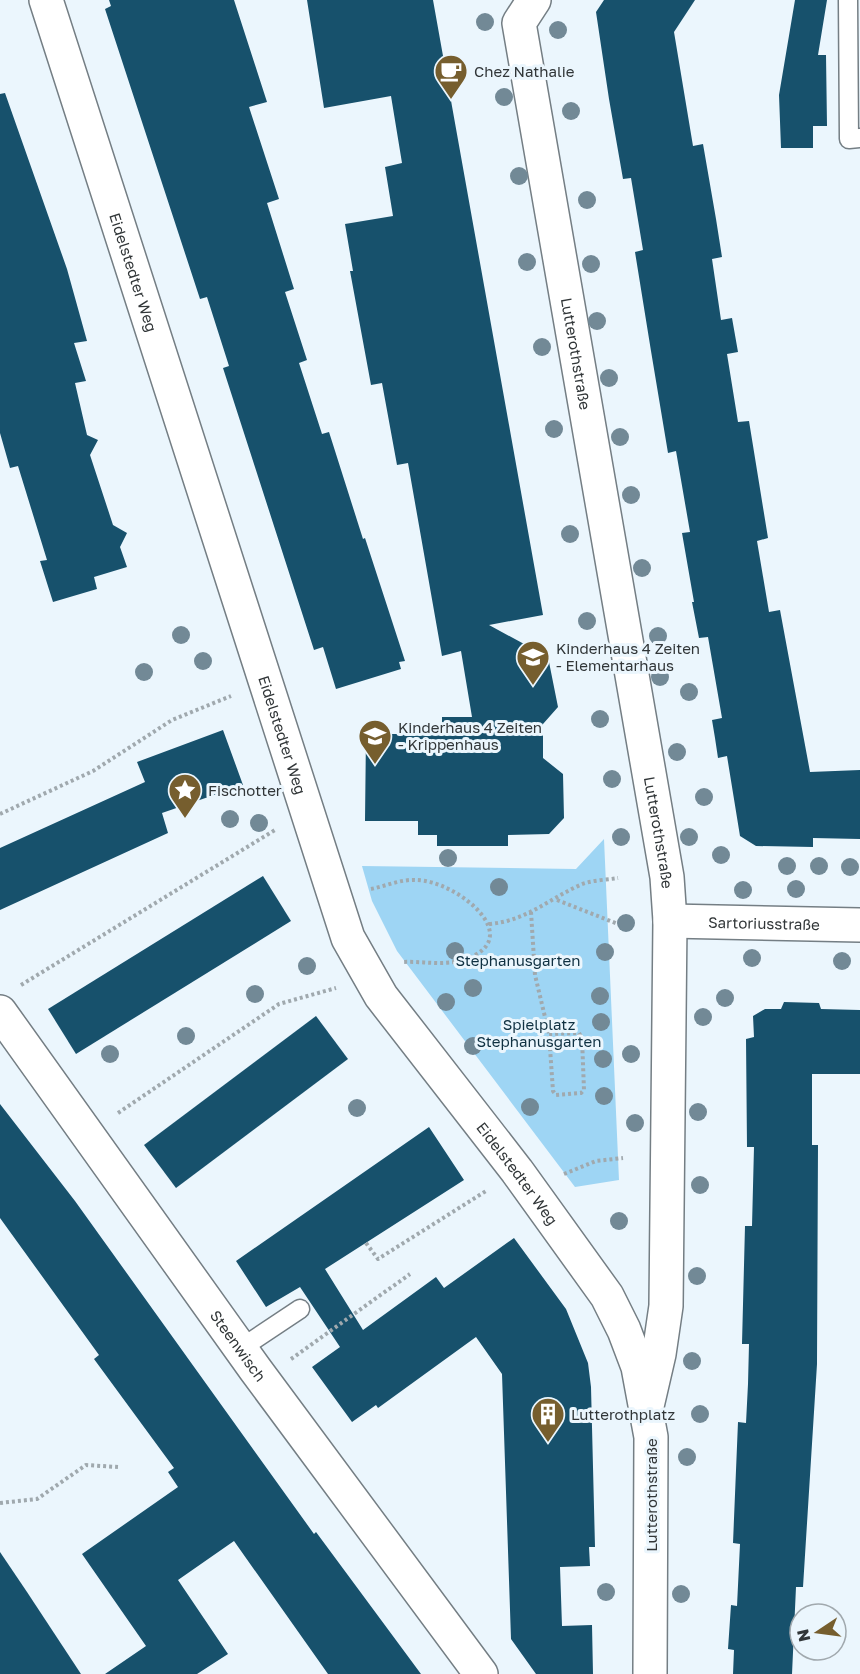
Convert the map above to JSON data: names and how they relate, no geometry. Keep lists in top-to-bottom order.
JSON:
{
  "streets": {
    "street": [
      "Eidelstedter Weg",
      "Lutterothstraße",
      "Sartoriusstraße",
      "Steenwisch"
    ]
  },
  "crossings": [
    ["Eidelstedter Weg", "Lutterothstraße"],
    ["Lutterothstraße", "Sartoriusstraße"]
  ],
  "parks": ["Stephanusgarten", "Spielplatz Stephanusgarten"],
  "places": {
    "cafe": ["Chez Nathalie"],
    "school or university": ["Kinderhaus 4 Zeiten - Elementarhaus", "Kinderhaus 4 Zeiten - Krippenhaus"],
    "place": ["Fischotter"],
    "building": ["Lutterothplatz"]
  },
  "north": "left"
}
